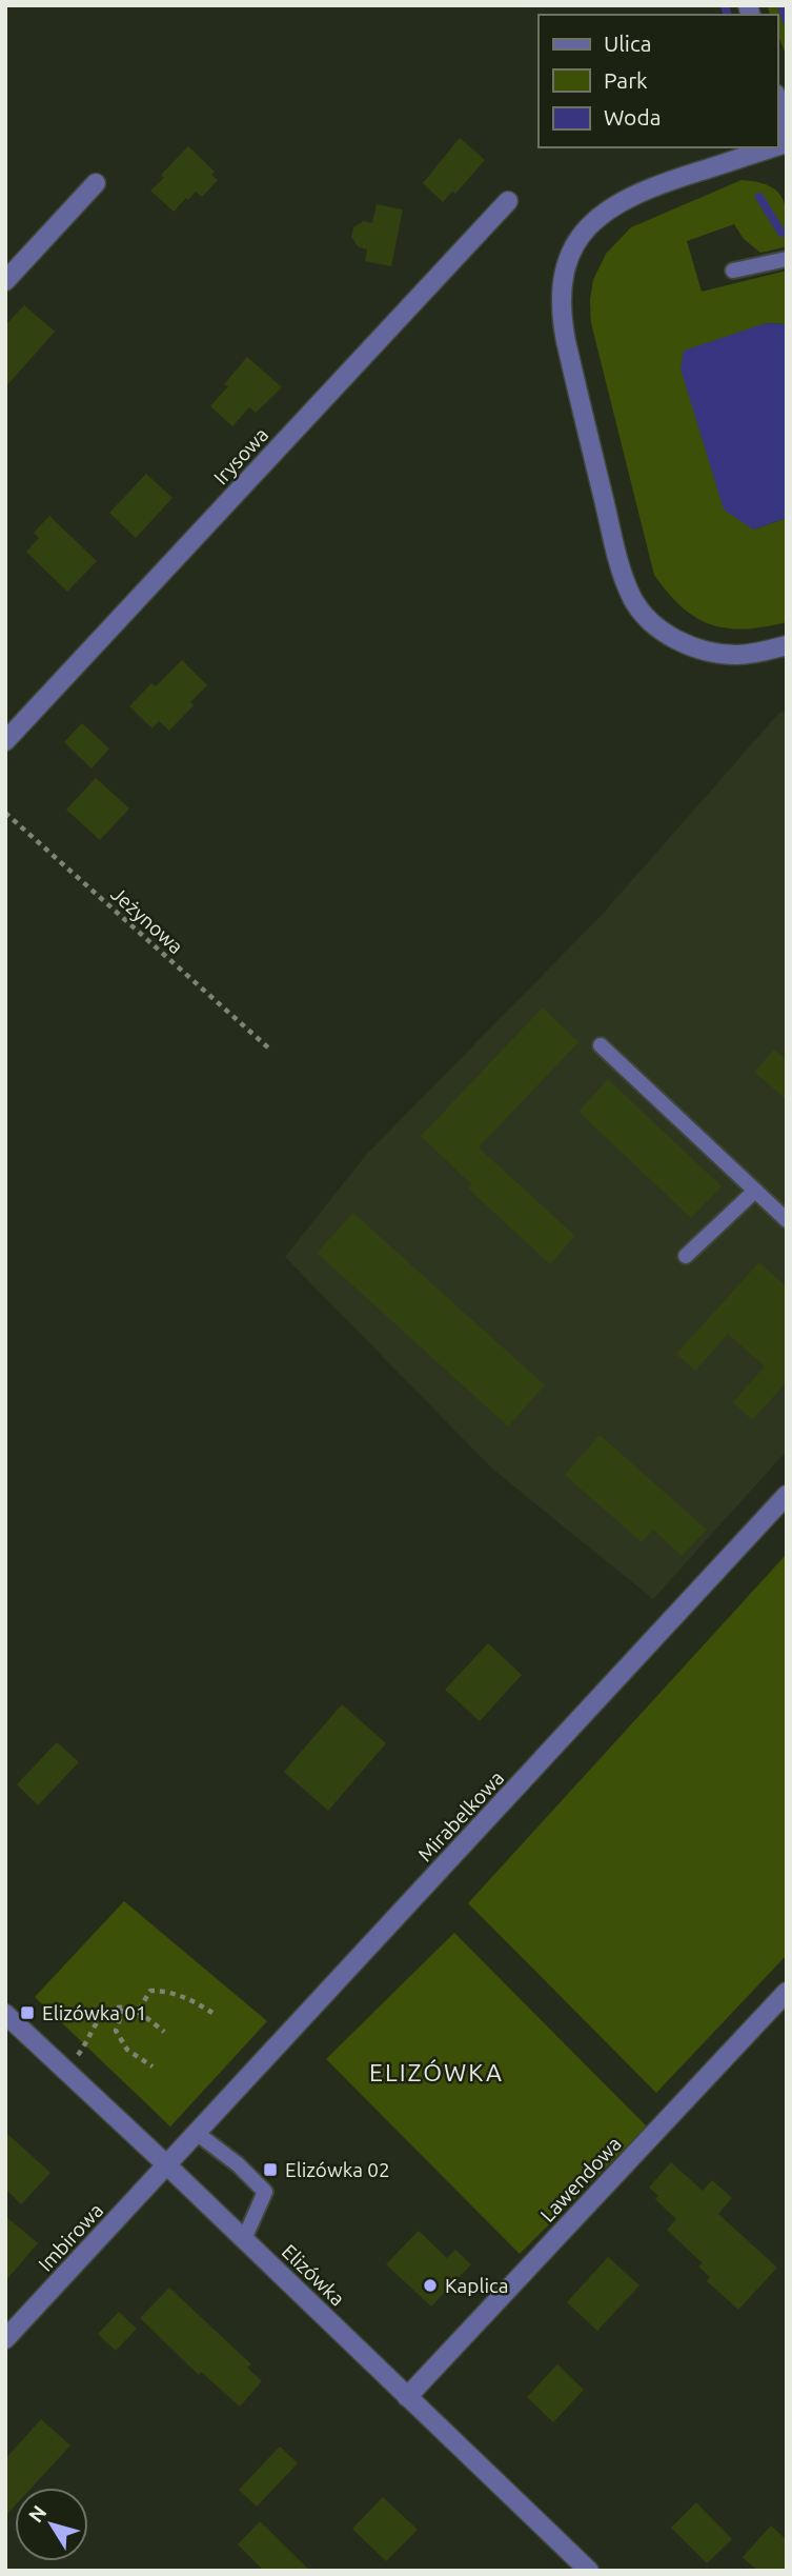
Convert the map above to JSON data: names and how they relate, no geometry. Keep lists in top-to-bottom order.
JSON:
{
  "streets": {
    "street": [
      "Irysowa",
      "Mirabelkowa",
      "Lawendowa",
      "Imbirowa",
      "Elizówka"
    ],
    "path": ["Jeżynowa"]
  },
  "crossings": [
    ["Mirabelkowa", "Imbirowa"],
    ["Mirabelkowa", "Elizówka"],
    ["Lawendowa", "Elizówka"],
    ["Imbirowa", "Elizówka"]
  ],
  "districts": ["ELIZÓWKA"],
  "places": {
    "transit": ["Elizówka 01", "Elizówka 02"],
    "other": ["Kaplica"]
  },
  "legend": ["Ulica", "Park", "Woda"],
  "north": "top left"
}
